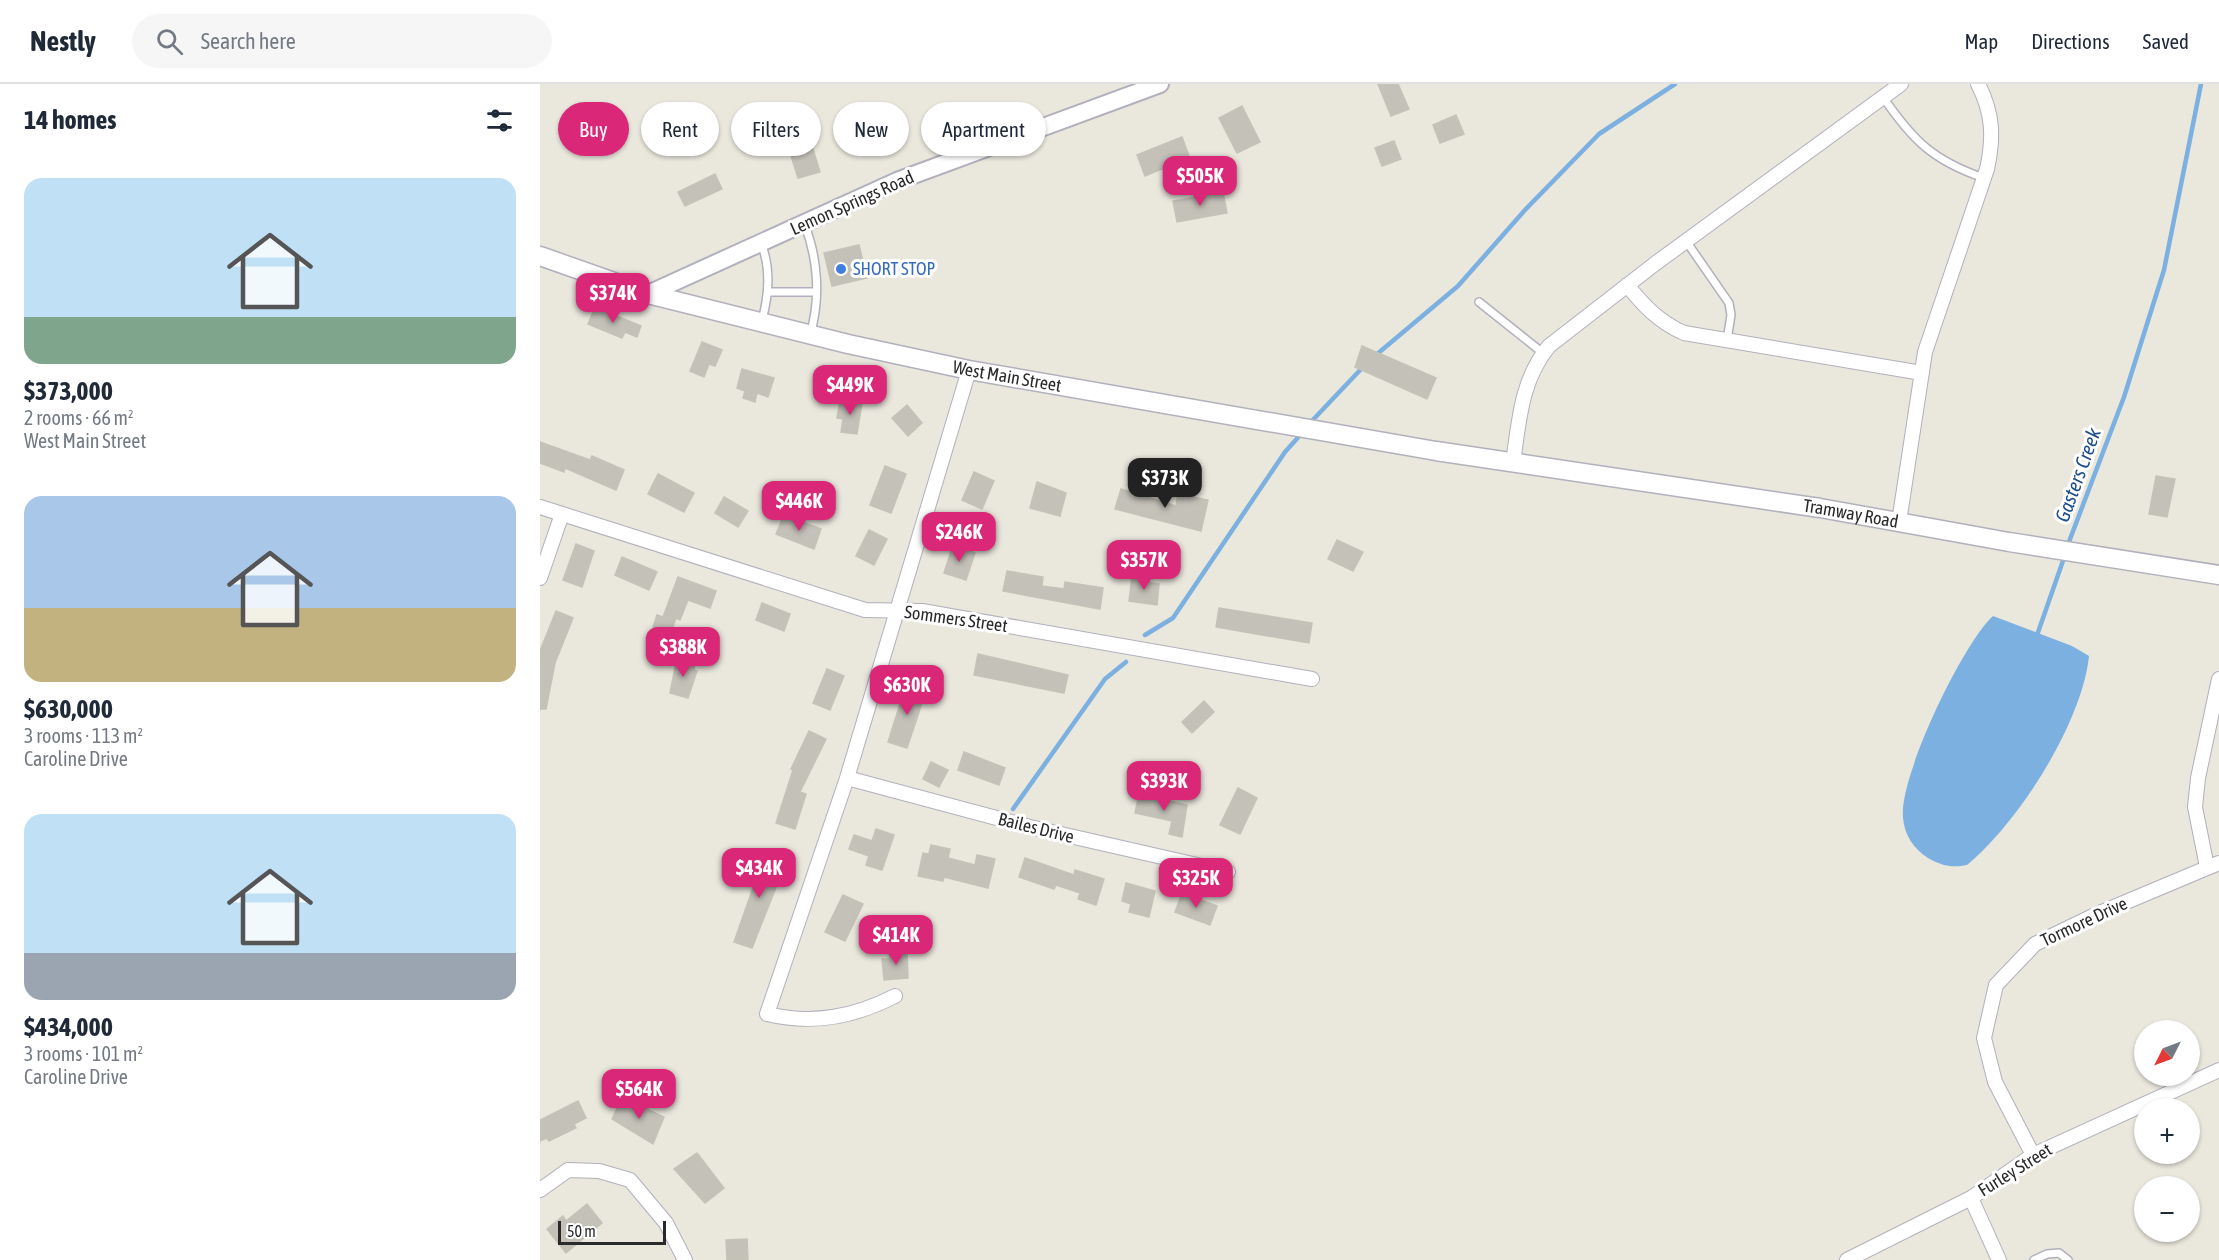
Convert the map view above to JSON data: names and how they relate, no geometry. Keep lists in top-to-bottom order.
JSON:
{
  "streets": {
    "main road": ["West Main Street", "Tramway Road"],
    "street": [
      "Lemon Springs Road",
      "Sommers Street",
      "Bailes Drive",
      "Tormore Drive",
      "Furley Street"
    ]
  },
  "crossings": [
    ["Lemon Springs Road", "West Main Street"],
    ["West Main Street", "Tramway Road"],
    ["Tormore Drive", "Furley Street"]
  ],
  "water": ["Gasters Creek"],
  "places": ["SHORT STOP"],
  "scale_bar": "50 m",
  "north": "bottom left",
  "page": {
    "header": "Nestly",
    "search": "Search here",
    "nav": ["Map", "Directions", "Saved"],
    "heading": "14 homes",
    "chip": [
      "Buy",
      "Rent",
      "Filters",
      "New",
      "Apartment"
    ],
    "list": [
      {
        "name": "$373,000",
        "note": "2 rooms · 66 m² · West Main Street"
      },
      {
        "name": "$630,000",
        "note": "3 rooms · 113 m² · Caroline Drive"
      },
      {
        "name": "$434,000",
        "note": "3 rooms · 101 m² · Caroline Drive"
      }
    ],
    "price": [
      "$505K",
      "$374K",
      "$449K",
      "$373K",
      "$446K",
      "$246K",
      "$357K",
      "$388K",
      "$630K",
      "$393K",
      "$434K",
      "$325K",
      "$414K",
      "$564K"
    ],
    "map_buttons": ["+", "−"],
    "scale": "50 m"
  }
}
